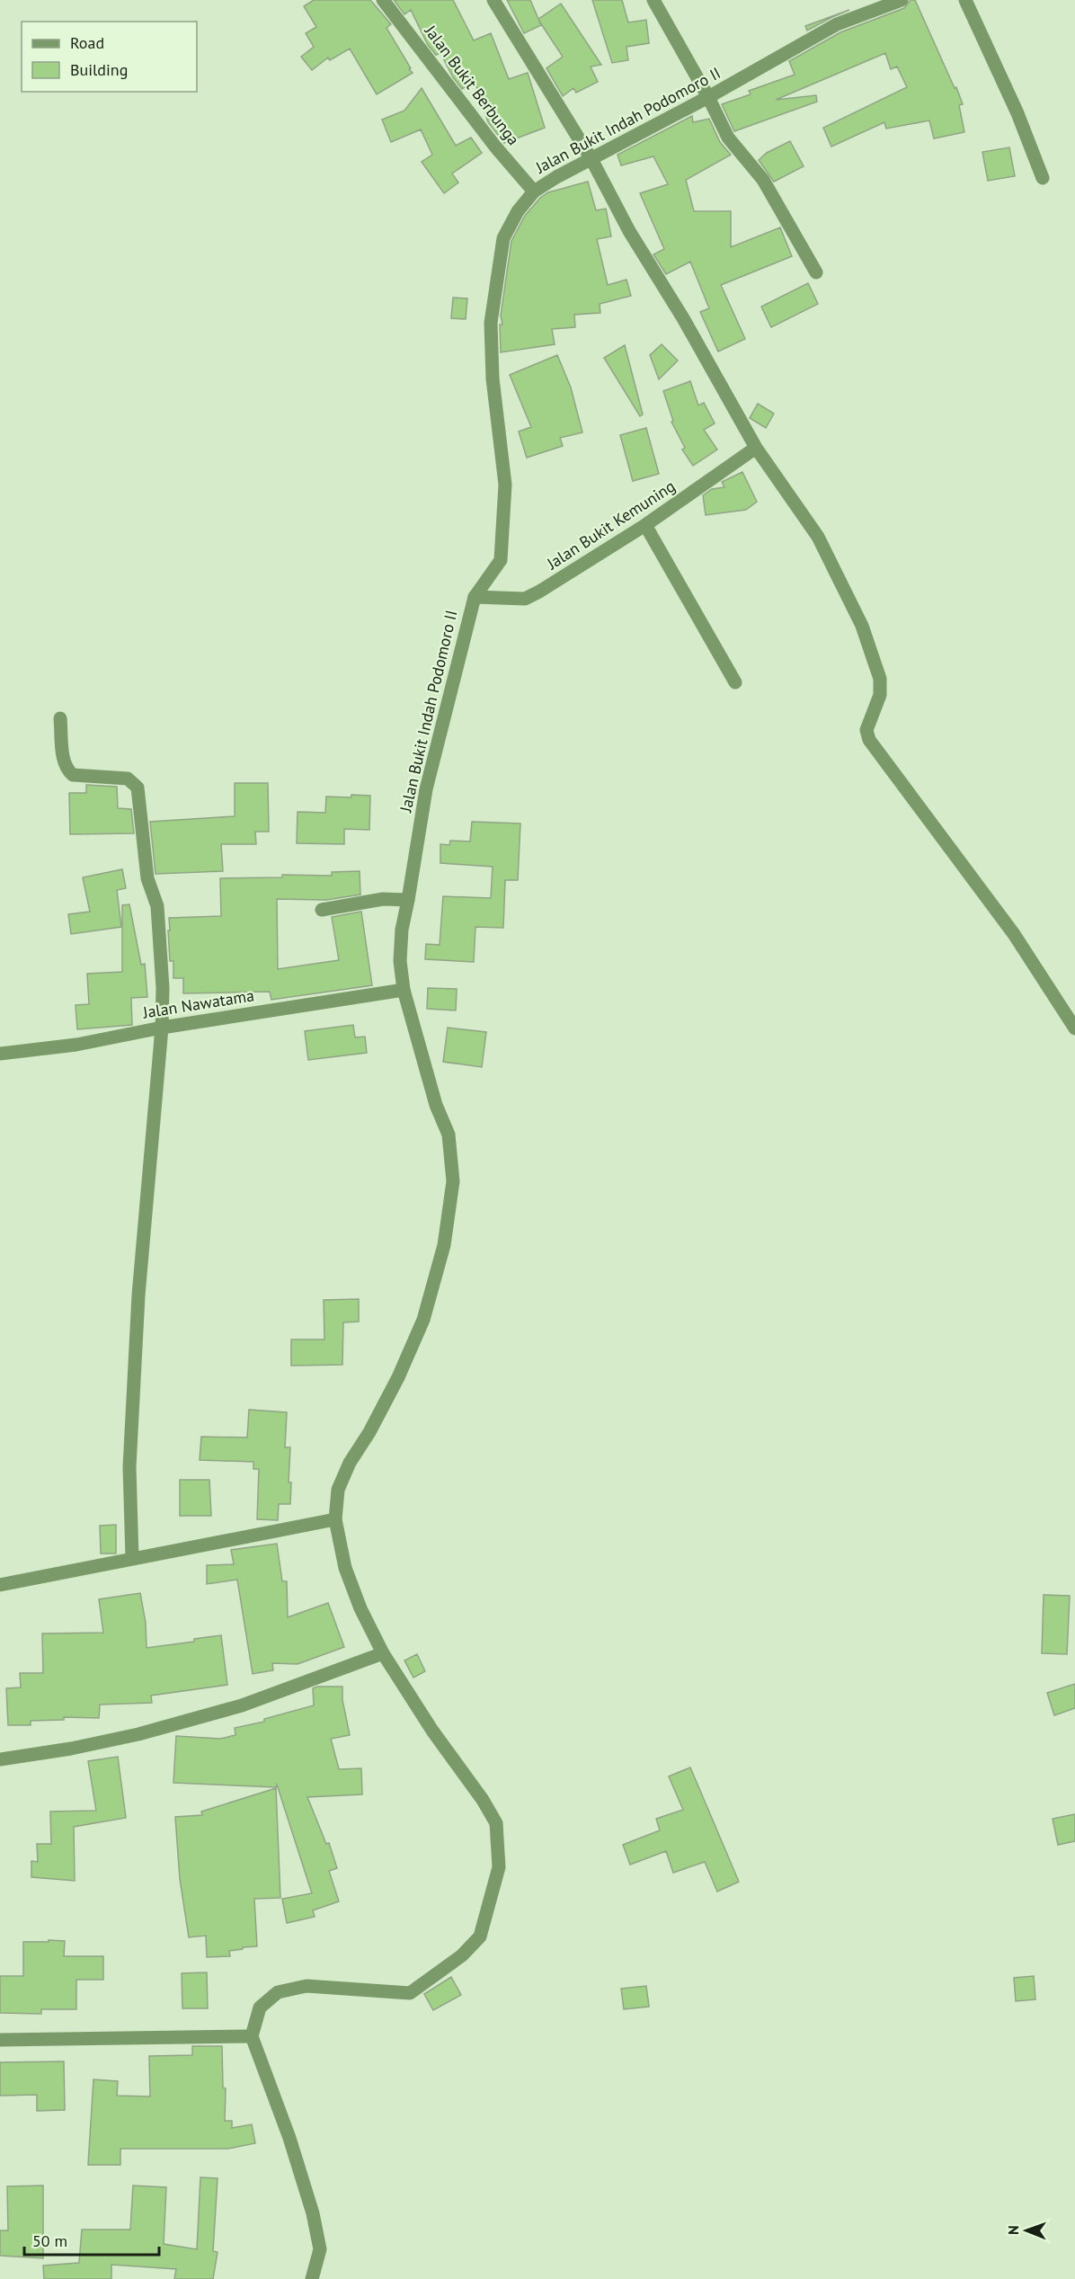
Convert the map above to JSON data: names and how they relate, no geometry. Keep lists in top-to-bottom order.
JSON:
{
  "streets": {
    "street": [
      "Jalan Bukit Berbunga",
      "Jalan Bukit Indah Podomoro II",
      "Jalan Bukit Kemuning",
      "Jalan Nawatama"
    ]
  },
  "crossings": [
    ["Jalan Bukit Berbunga", "Jalan Bukit Indah Podomoro II"],
    ["Jalan Bukit Indah Podomoro II", "Jalan Bukit Kemuning"],
    ["Jalan Bukit Indah Podomoro II", "Jalan Nawatama"]
  ],
  "legend": ["Road", "Building"],
  "scale_bar": "50 m",
  "north": "left"
}
